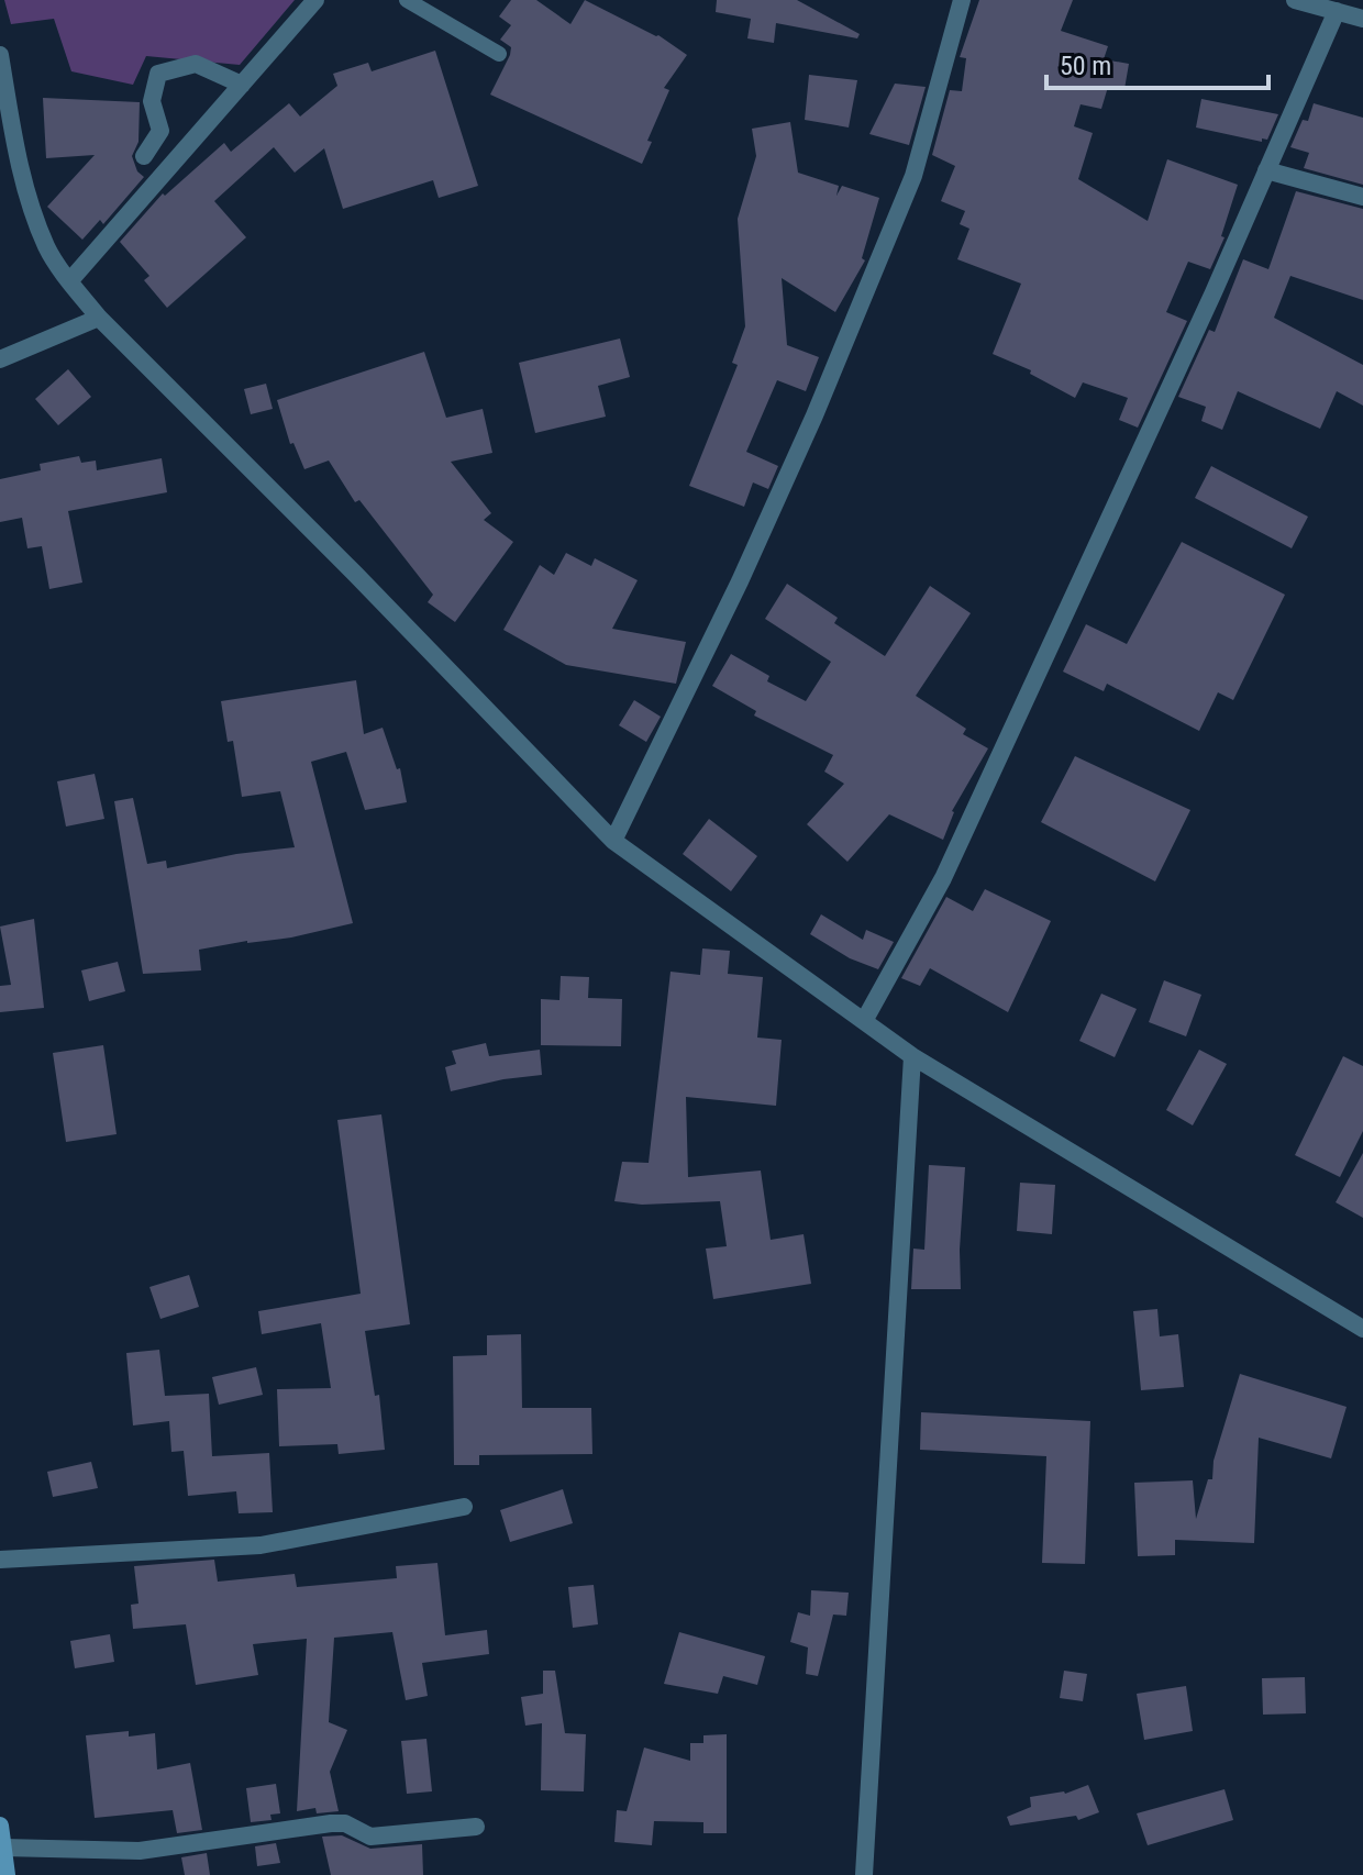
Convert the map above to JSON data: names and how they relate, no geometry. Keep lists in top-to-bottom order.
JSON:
{
  "scale_bar": "50 m"
}
